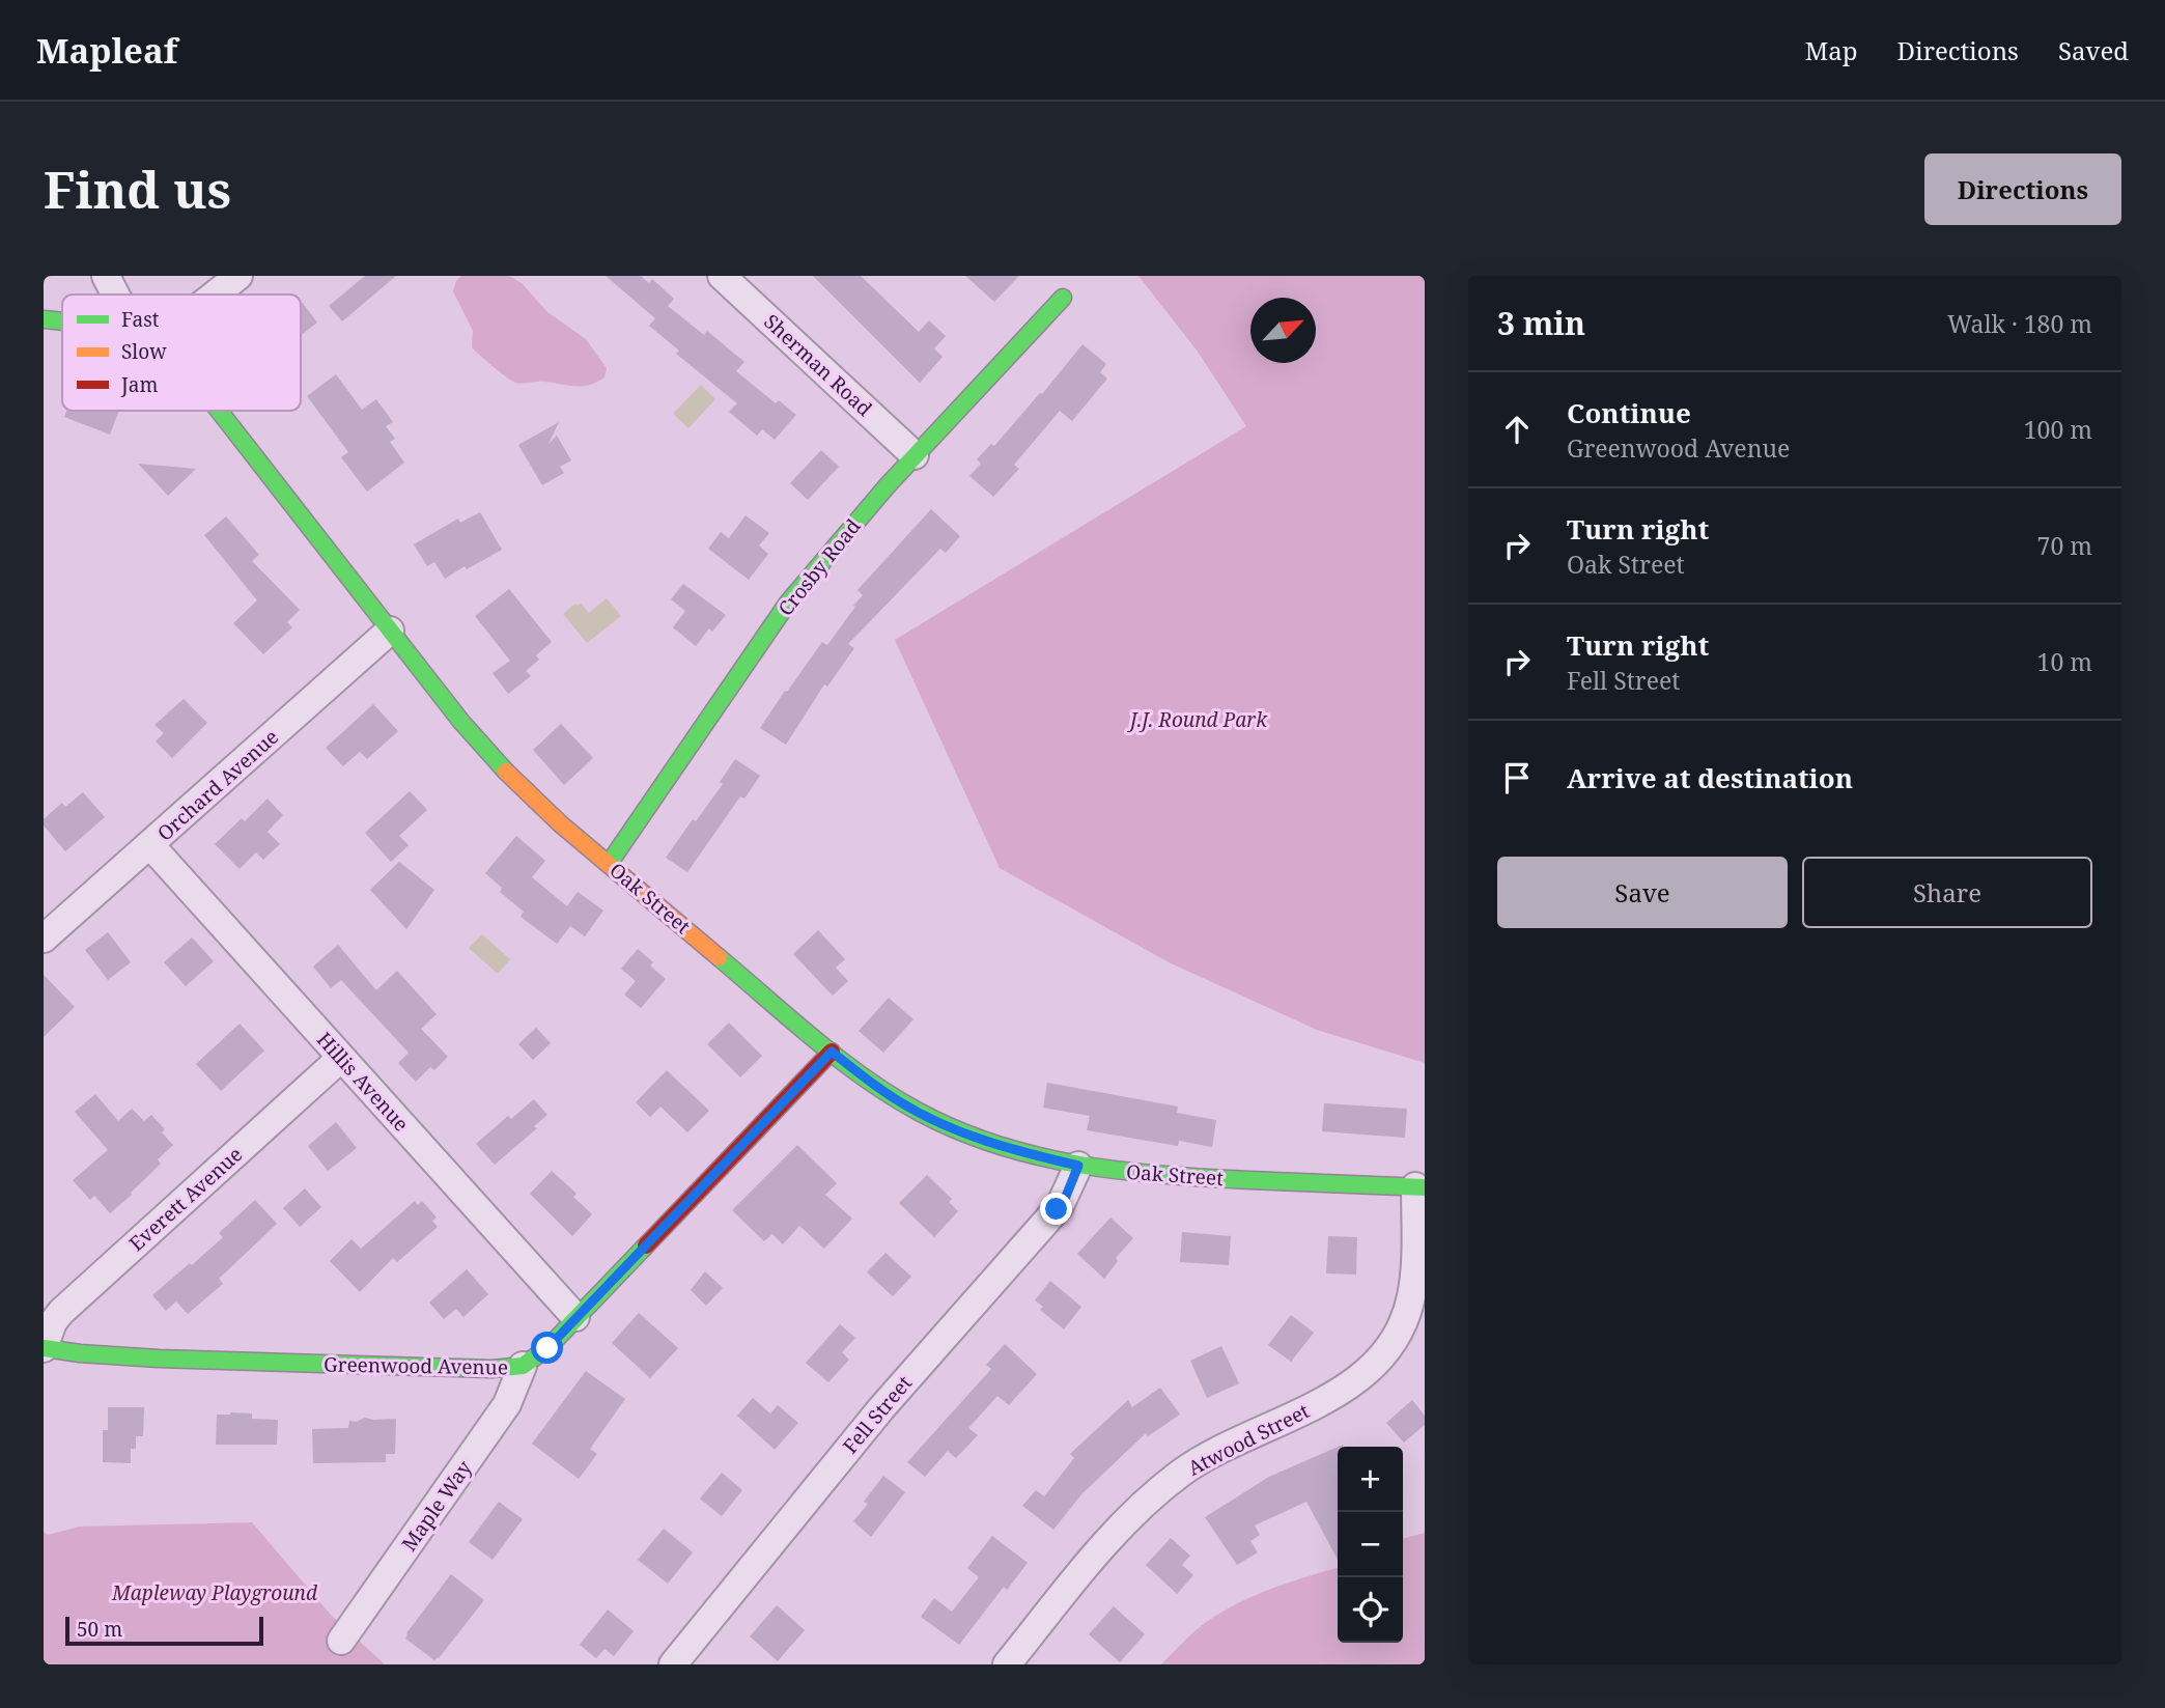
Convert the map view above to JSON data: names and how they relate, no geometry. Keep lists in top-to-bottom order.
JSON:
{
  "streets": {
    "street": [
      "Sherman Road",
      "Crosby Road",
      "Orchard Avenue",
      "Oak Street",
      "Hillis Avenue",
      "Everett Avenue",
      "Greenwood Avenue",
      "Fell Street",
      "Atwood Street",
      "Maple Way"
    ]
  },
  "crossings": [
    ["Sherman Road", "Crosby Road"],
    ["Crosby Road", "Oak Street"],
    ["Orchard Avenue", "Oak Street"],
    ["Orchard Avenue", "Hillis Avenue"],
    ["Oak Street", "Greenwood Avenue"],
    ["Oak Street", "Fell Street"],
    ["Oak Street", "Atwood Street"],
    ["Hillis Avenue", "Everett Avenue"],
    ["Hillis Avenue", "Greenwood Avenue"],
    ["Everett Avenue", "Greenwood Avenue"],
    ["Greenwood Avenue", "Maple Way"]
  ],
  "parks": ["J.J. Round Park", "Mapleway Playground"],
  "legend": ["Fast", "Slow", "Jam"],
  "scale_bar": "50 m",
  "north": "top right",
  "page": {
    "header": "Mapleaf",
    "nav": ["Map", "Directions", "Saved"],
    "buttons": [
      "Directions",
      ["Save", "Share"]
    ],
    "title": "Find us",
    "heading": ["3 min", "Walk · 180 m"],
    "list": [
      ["Continue", "Greenwood Avenue", "100 m"],
      ["Turn right", "Oak Street", "70 m"],
      ["Turn right", "Fell Street", "10 m"],
      "Arrive at destination"
    ],
    "map_buttons": ["+", "−"],
    "scale": "50 m"
  }
}
